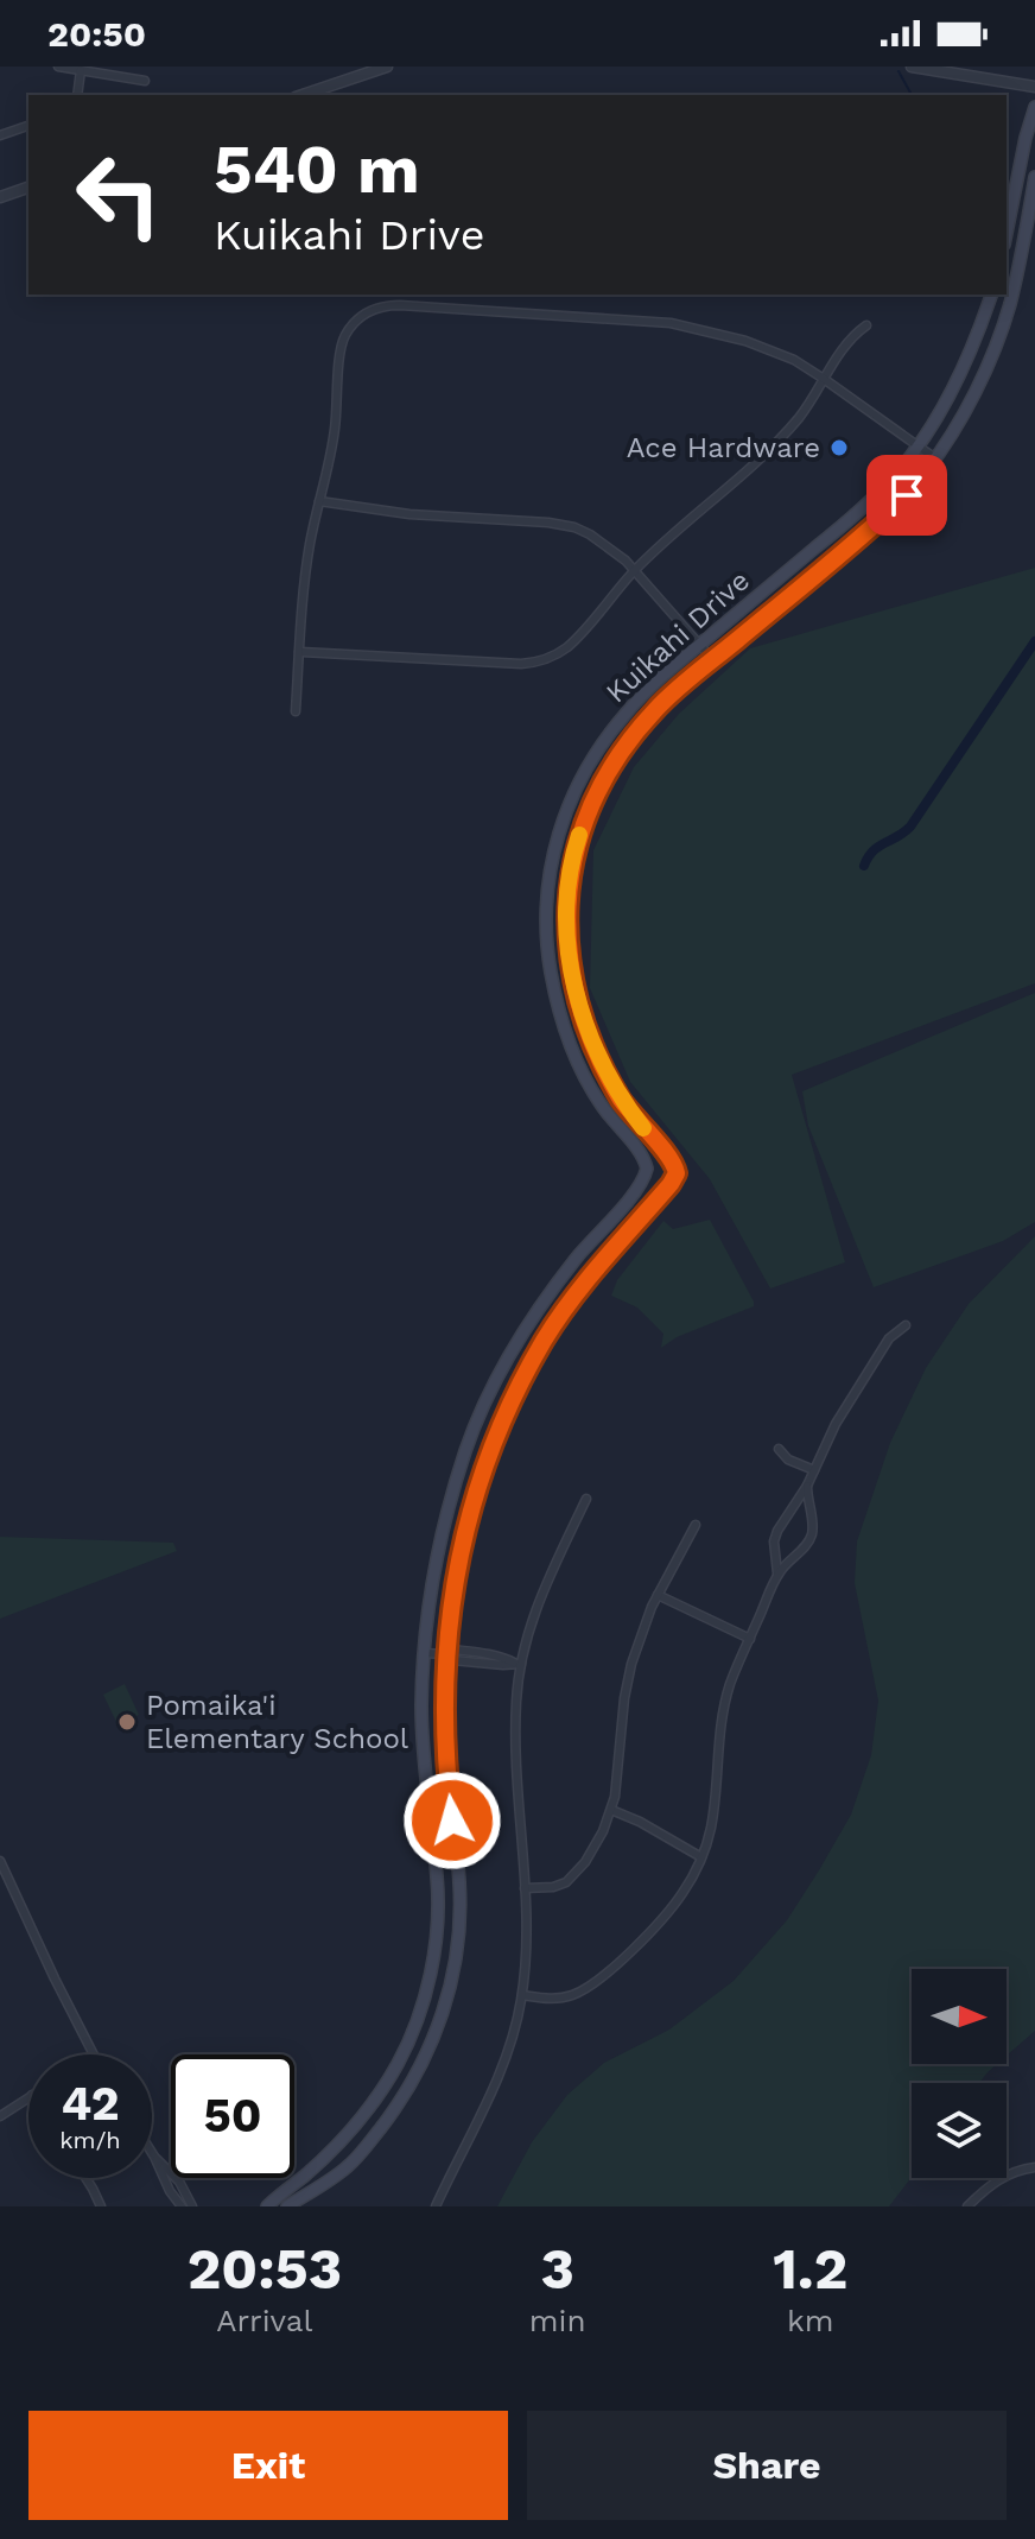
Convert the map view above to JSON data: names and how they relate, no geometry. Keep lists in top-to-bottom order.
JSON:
{
  "streets": {
    "main road": ["Kuikahi Drive"]
  },
  "places": ["Ace Hardware", "Pomaika'i Elementary School"],
  "north": "right",
  "page": {
    "status": "20:50",
    "turn": ["540 m", "Kuikahi Drive"],
    "speed": "42 km/h",
    "limit": "50",
    "eta": [
      "20:53",
      "Arrival",
      "3",
      "min",
      "1.2",
      "km"
    ],
    "buttons": ["Exit", "Share"]
  }
}
